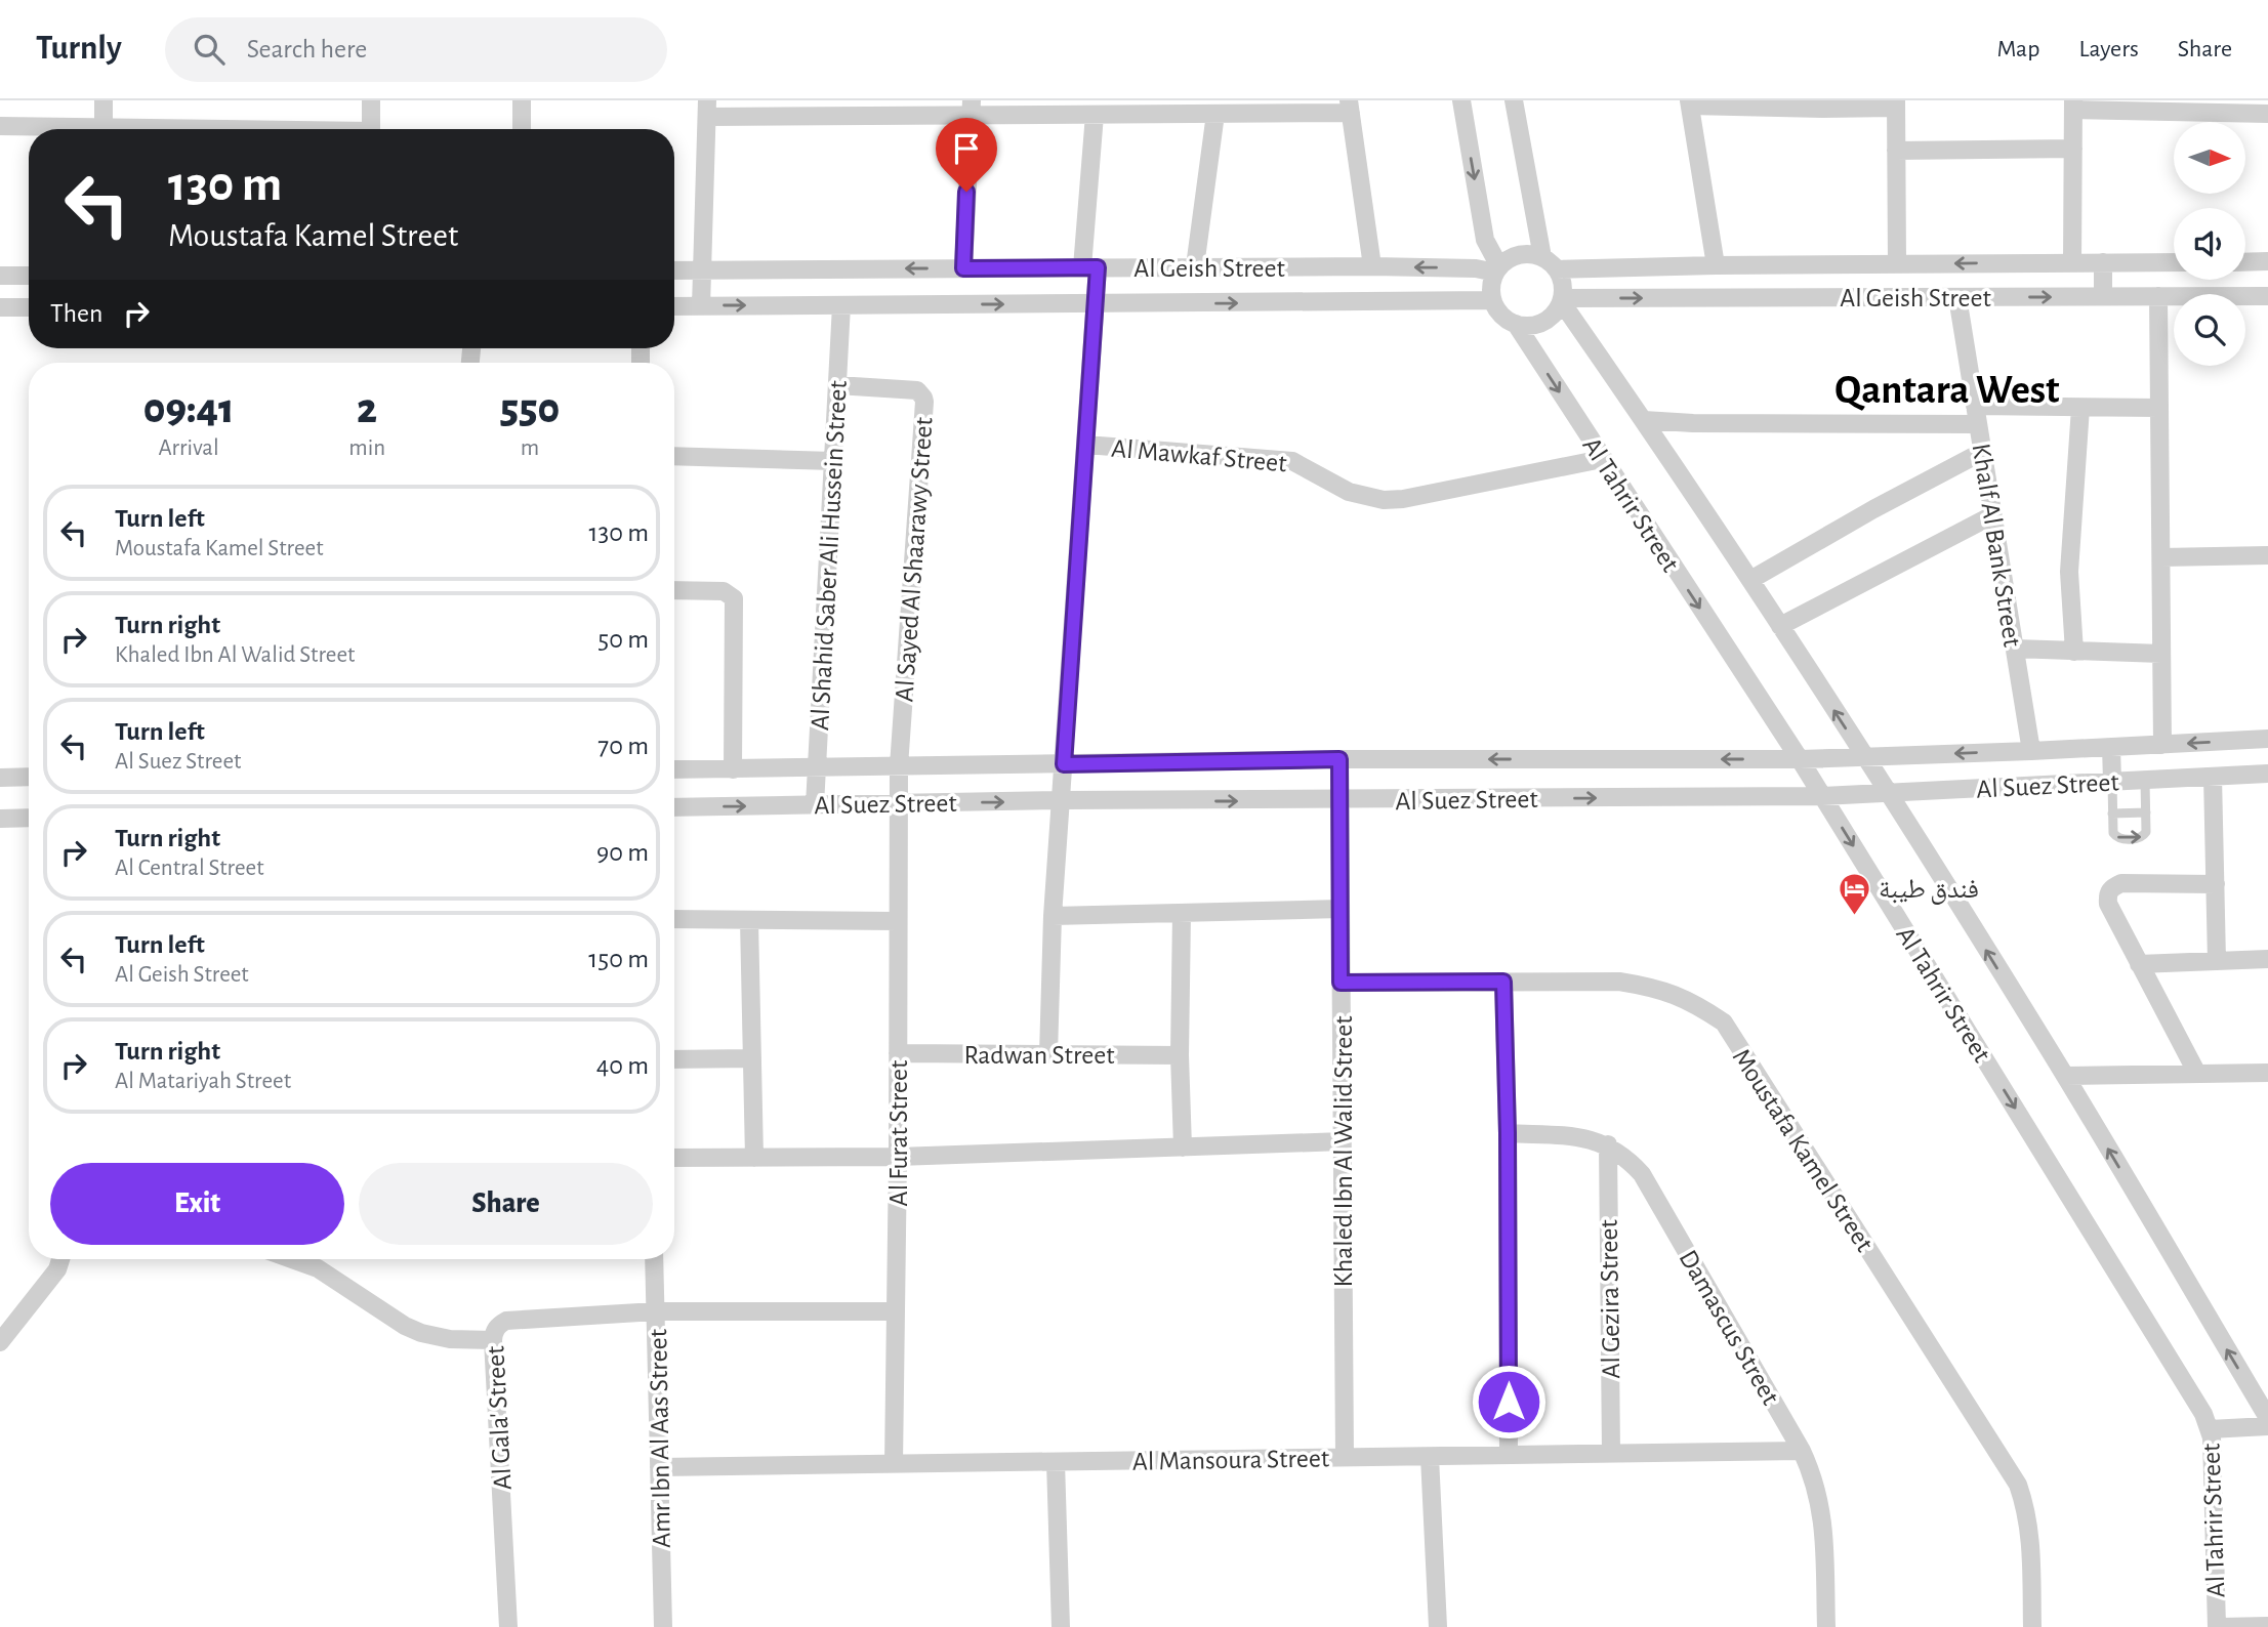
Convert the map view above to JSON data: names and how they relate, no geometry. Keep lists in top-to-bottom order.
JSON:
{
  "streets": {
    "street": [
      "Al Geish Street",
      "Al Mawkaf Street",
      "Al Tahrir Street",
      "Khalf Al Bank Street",
      "Al Shahid Saber Ali Hussein Street",
      "Al Sayed Al Shaarawy Street",
      "Al Suez Street",
      "Radwan Street",
      "Al Furat Street",
      "Moustafa Kamel Street",
      "Khaled Ibn Al Walid Street",
      "Al Gezira Street",
      "Damascus Street",
      "Al Gala' Street",
      "Amr Ibn Al Aas Street",
      "Al Mansoura Street"
    ]
  },
  "crossings": [
    ["Al Geish Street", "Al Tahrir Street"],
    ["Al Geish Street", "Khalf Al Bank Street"],
    ["Al Geish Street", "Al Shahid Saber Ali Hussein Street"],
    ["Al Mawkaf Street", "Al Tahrir Street"],
    ["Al Tahrir Street", "Al Suez Street"],
    ["Khalf Al Bank Street", "Al Suez Street"],
    ["Al Shahid Saber Ali Hussein Street", "Al Sayed Al Shaarawy Street"],
    ["Al Shahid Saber Ali Hussein Street", "Al Suez Street"],
    ["Al Sayed Al Shaarawy Street", "Al Suez Street"],
    ["Al Sayed Al Shaarawy Street", "Al Furat Street"],
    ["Al Suez Street", "Al Furat Street"],
    ["Al Suez Street", "Khaled Ibn Al Walid Street"],
    ["Radwan Street", "Al Furat Street"],
    ["Al Furat Street", "Al Mansoura Street"],
    ["Moustafa Kamel Street", "Khaled Ibn Al Walid Street"],
    ["Khaled Ibn Al Walid Street", "Al Mansoura Street"],
    ["Al Gezira Street", "Damascus Street"],
    ["Al Gezira Street", "Al Mansoura Street"],
    ["Damascus Street", "Al Mansoura Street"],
    ["Al Gala' Street", "Amr Ibn Al Aas Street"],
    ["Amr Ibn Al Aas Street", "Al Mansoura Street"]
  ],
  "districts": ["Qantara West"],
  "places": {
    "hotel": ["فندق طيبة"]
  },
  "north": "right",
  "page": {
    "header": "Turnly",
    "search": "Search here",
    "nav": ["Map", "Layers", "Share"],
    "turn": ["130 m", "Moustafa Kamel Street"],
    "then": "Then",
    "eta": [
      "09:41",
      "Arrival",
      "2",
      "min",
      "550",
      "m"
    ],
    "list": [
      {
        "name": "Turn left",
        "note": "Moustafa Kamel Street",
        "value": "130 m"
      },
      {
        "name": "Turn right",
        "note": "Khaled Ibn Al Walid Street",
        "value": "50 m"
      },
      {
        "name": "Turn left",
        "note": "Al Suez Street",
        "value": "70 m"
      },
      {
        "name": "Turn right",
        "note": "Al Central Street",
        "value": "90 m"
      },
      {
        "name": "Turn left",
        "note": "Al Geish Street",
        "value": "150 m"
      },
      {
        "name": "Turn right",
        "note": "Al Matariyah Street",
        "value": "40 m"
      }
    ],
    "buttons": ["Exit", "Share"]
  }
}
